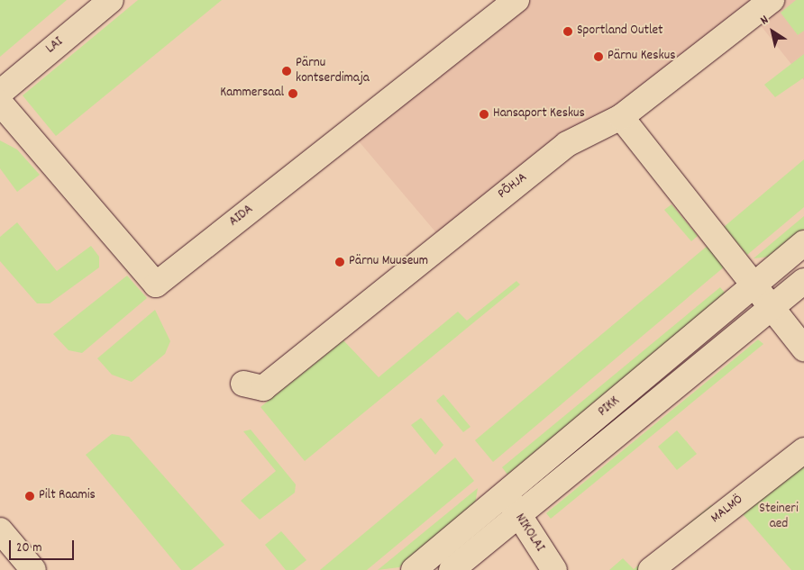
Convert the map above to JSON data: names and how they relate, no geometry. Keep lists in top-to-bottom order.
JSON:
{
  "streets": {
    "street": [
      "LAI",
      "PÕHJA",
      "AIDA",
      "PIKK",
      "MALMÖ",
      "NIKOLAI"
    ]
  },
  "crossings": [
    ["PIKK", "NIKOLAI"]
  ],
  "parks": ["Steineri aed"],
  "places": [
    "Sportland Outlet",
    "Pärnu Keskus",
    "Pärnu kontserdimaja",
    "Kammersaal",
    "Hansaport Keskus",
    "Pärnu Muuseum",
    "Pilt Raamis"
  ],
  "scale_bar": "20 m",
  "north": "top left"
}
